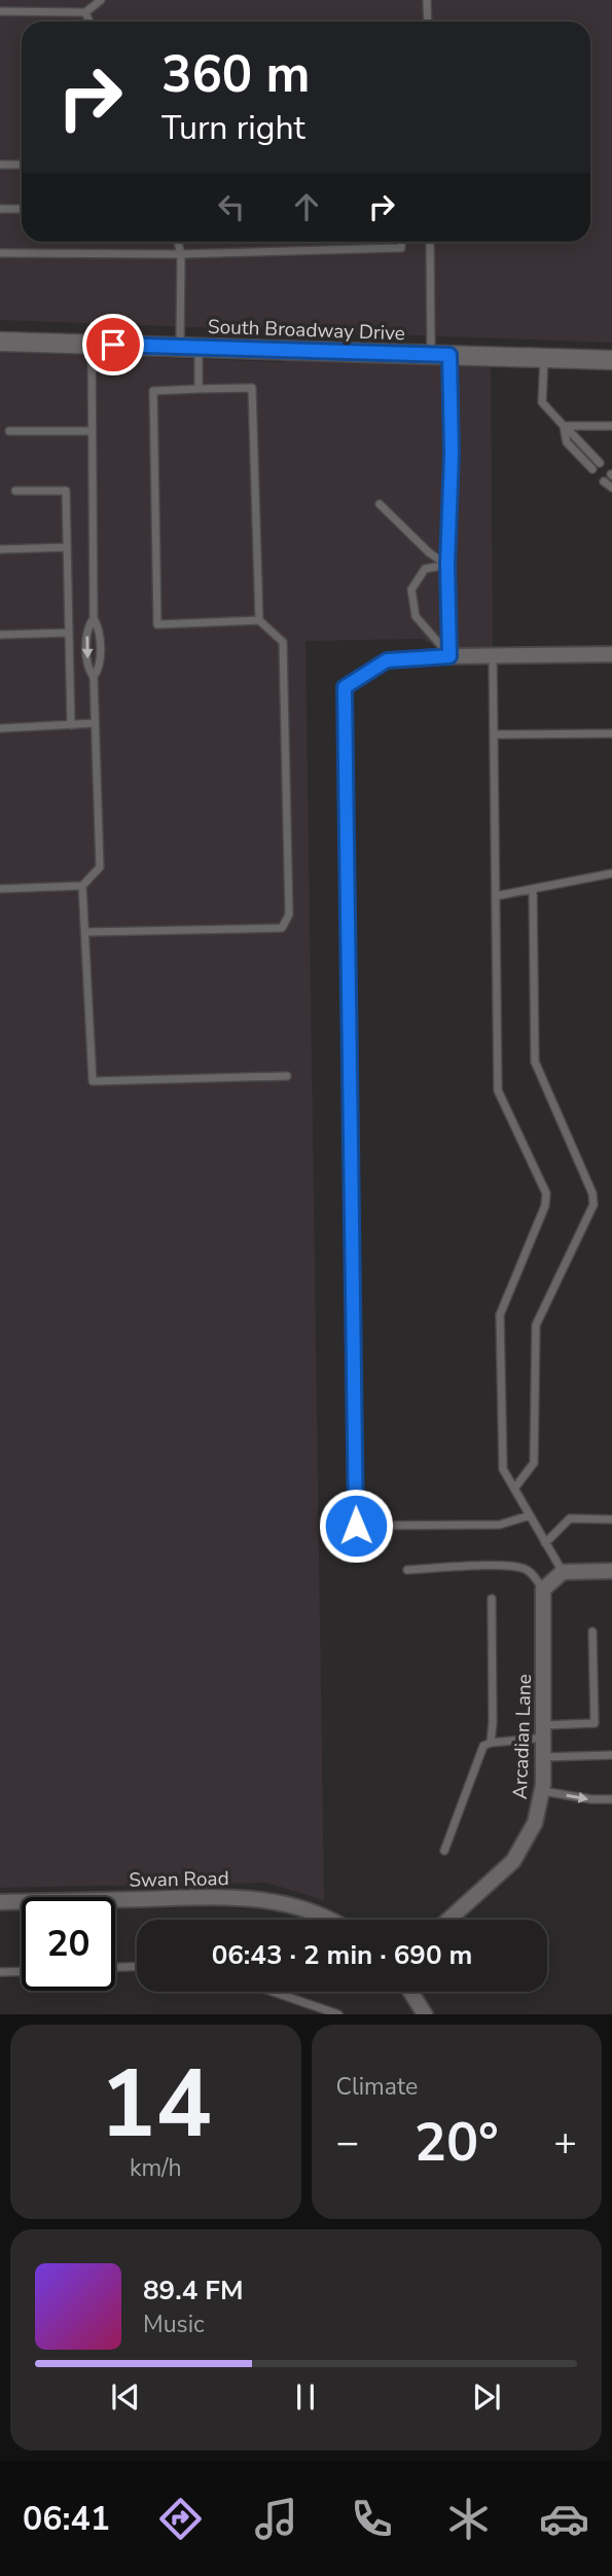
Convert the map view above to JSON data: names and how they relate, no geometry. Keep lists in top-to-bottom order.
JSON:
{
  "streets": {
    "main road": ["South Broadway Drive"],
    "street": ["Arcadian Lane", "Swan Road"]
  },
  "page": {
    "turn": ["360 m", "Turn right"],
    "limit": "20",
    "trip": "06:43 · 2 min · 690 m",
    "tile": [
      ["14", "km/h"],
      "Climate"
    ],
    "heat": ["−", "20°", "+"],
    "song": ["89.4 FM", "Music"],
    "tabs": "06:41"
  }
}
